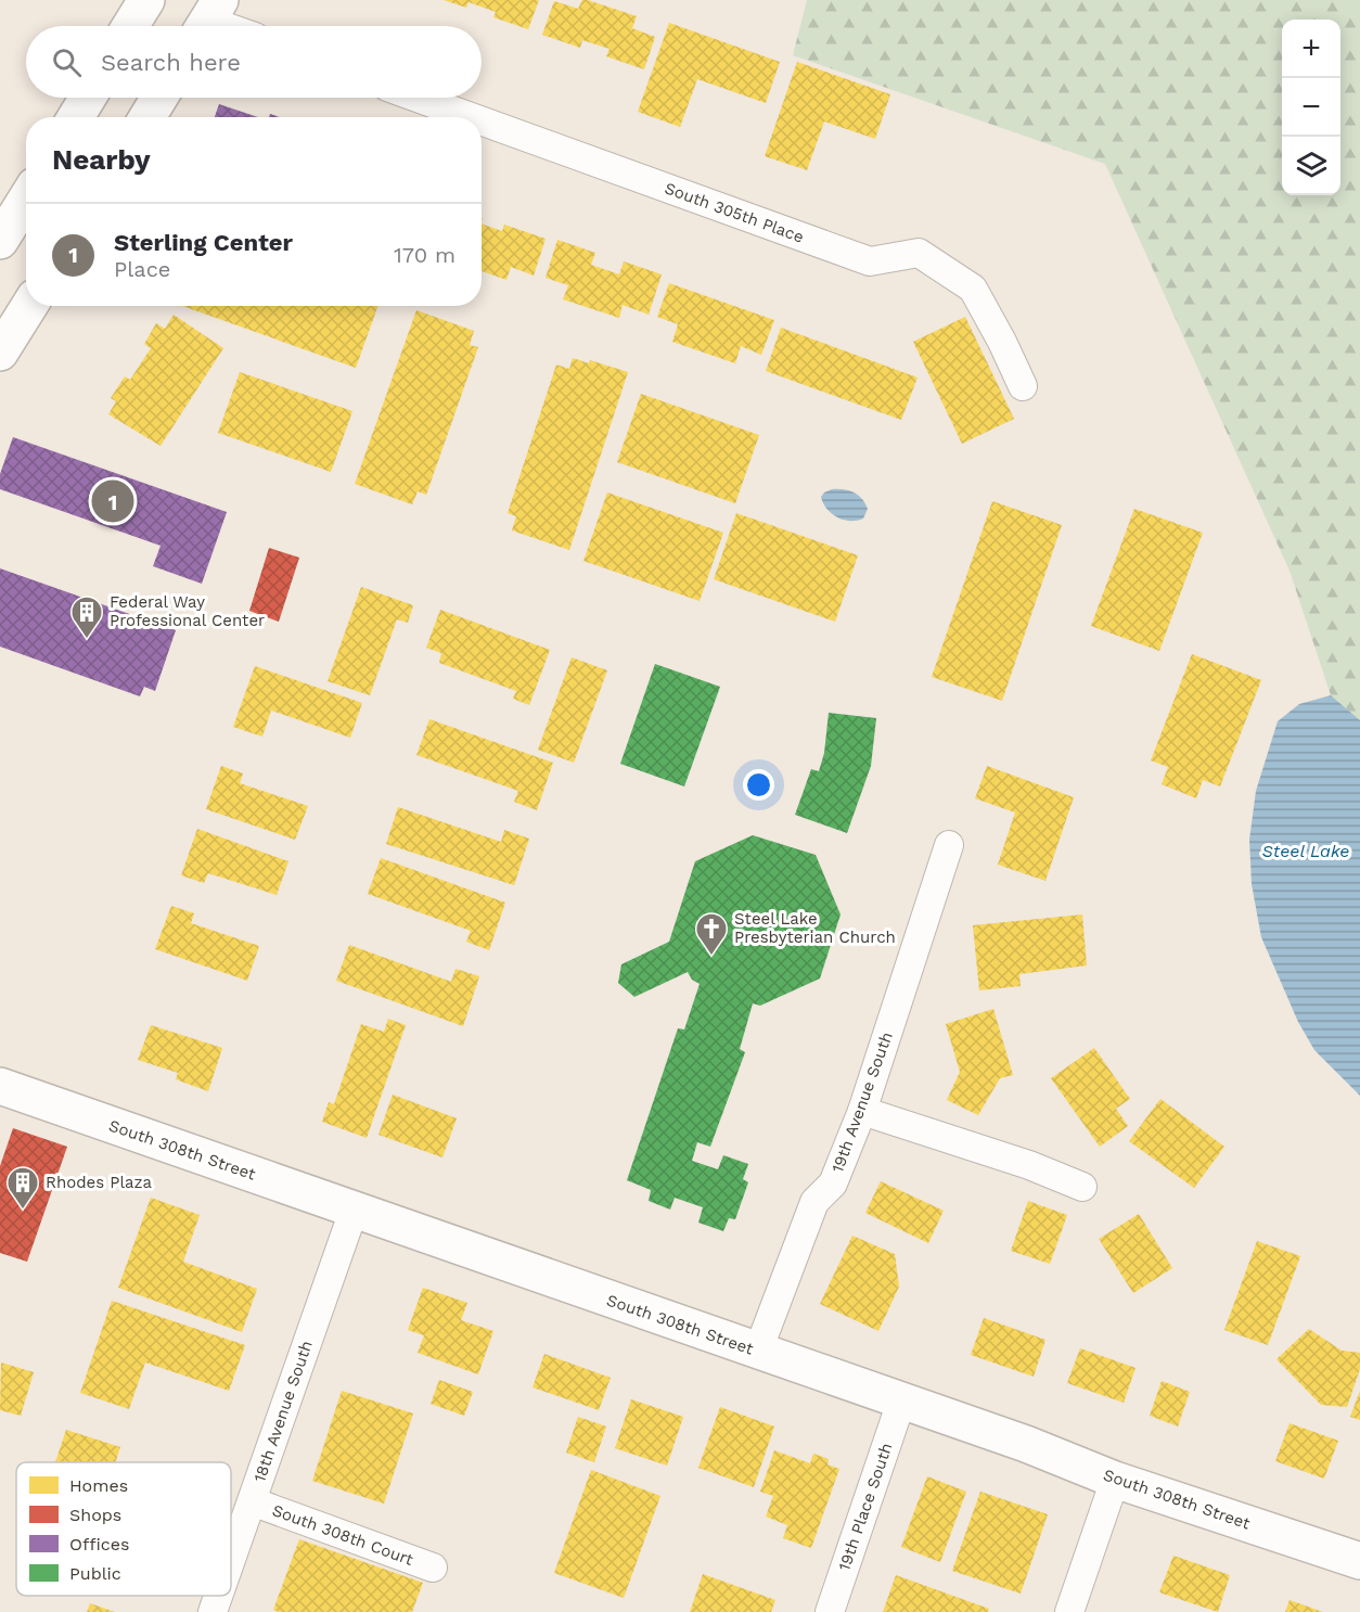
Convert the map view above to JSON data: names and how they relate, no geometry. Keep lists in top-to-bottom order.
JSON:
{
  "streets": {
    "street": [
      "South 305th Place",
      "19th Avenue South",
      "South 308th Street",
      "18th Avenue South",
      "19th Place South",
      "South 308th Court"
    ]
  },
  "crossings": [
    ["19th Avenue South", "South 308th Street"],
    ["South 308th Street", "18th Avenue South"],
    ["South 308th Street", "19th Place South"],
    ["18th Avenue South", "South 308th Court"]
  ],
  "water": ["Steel Lake"],
  "places": {
    "building": ["Federal Way Professional Center", "Rhodes Plaza"],
    "church": ["Steel Lake Presbyterian Church"]
  },
  "legend": [
    "Homes",
    "Shops",
    "Offices",
    "Public"
  ],
  "page": {
    "map_buttons": ["+", "−"],
    "search": "Search here",
    "heading": "Nearby",
    "list": [
      {
        "mark": "1",
        "name": "Sterling Center",
        "note": "Place",
        "value": "170 m"
      }
    ],
    "pins": "1"
  }
}
